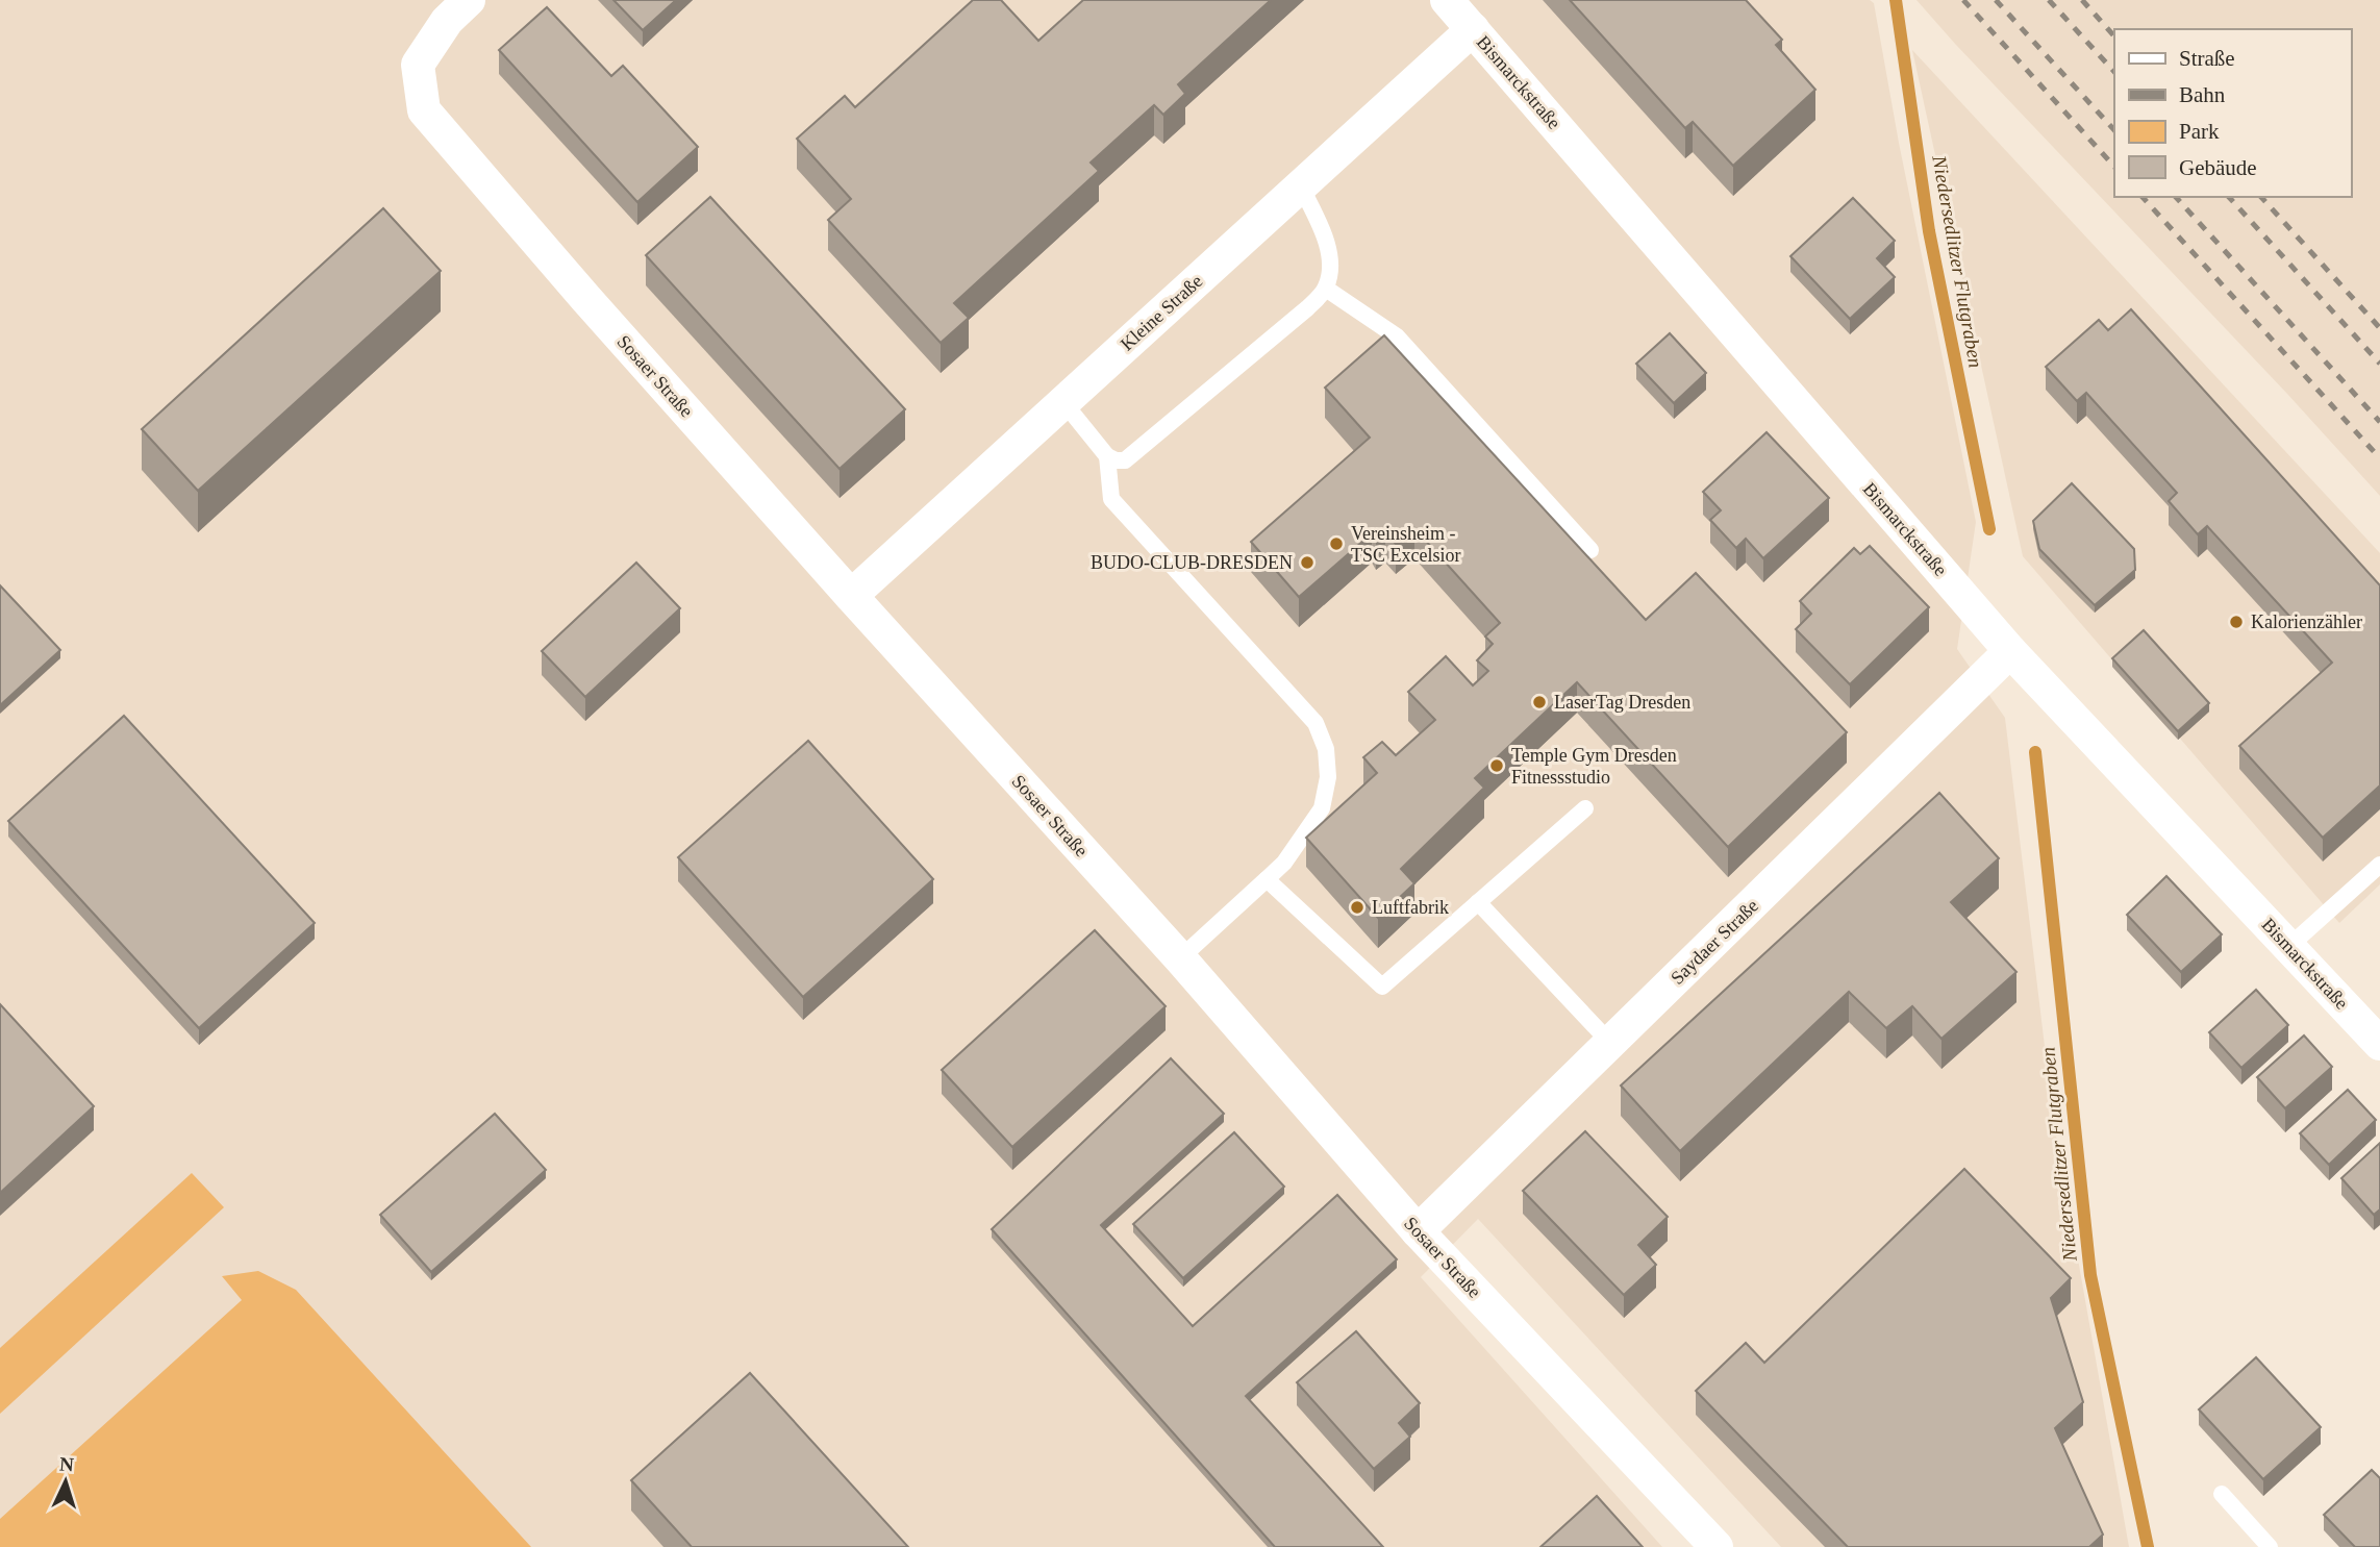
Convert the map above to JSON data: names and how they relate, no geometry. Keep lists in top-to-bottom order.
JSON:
{
  "streets": {
    "street": [
      "Bismarckstraße",
      "Kleine Straße",
      "Sosaer Straße",
      "Saydaer Straße"
    ]
  },
  "crossings": [
    ["Bismarckstraße", "Kleine Straße"],
    ["Bismarckstraße", "Saydaer Straße"],
    ["Kleine Straße", "Sosaer Straße"],
    ["Sosaer Straße", "Saydaer Straße"]
  ],
  "water": ["Niedersedlitzer Flutgraben"],
  "places": [
    "Vereinsheim - TSC Excelsior",
    "BUDO-CLUB-DRESDEN",
    "Kalorienzähler",
    "LaserTag Dresden",
    "Temple Gym Dresden Fitnessstudio",
    "Luftfabrik"
  ],
  "legend": [
    "Straße",
    "Bahn",
    "Park",
    "Gebäude"
  ],
  "north": "top"
}
